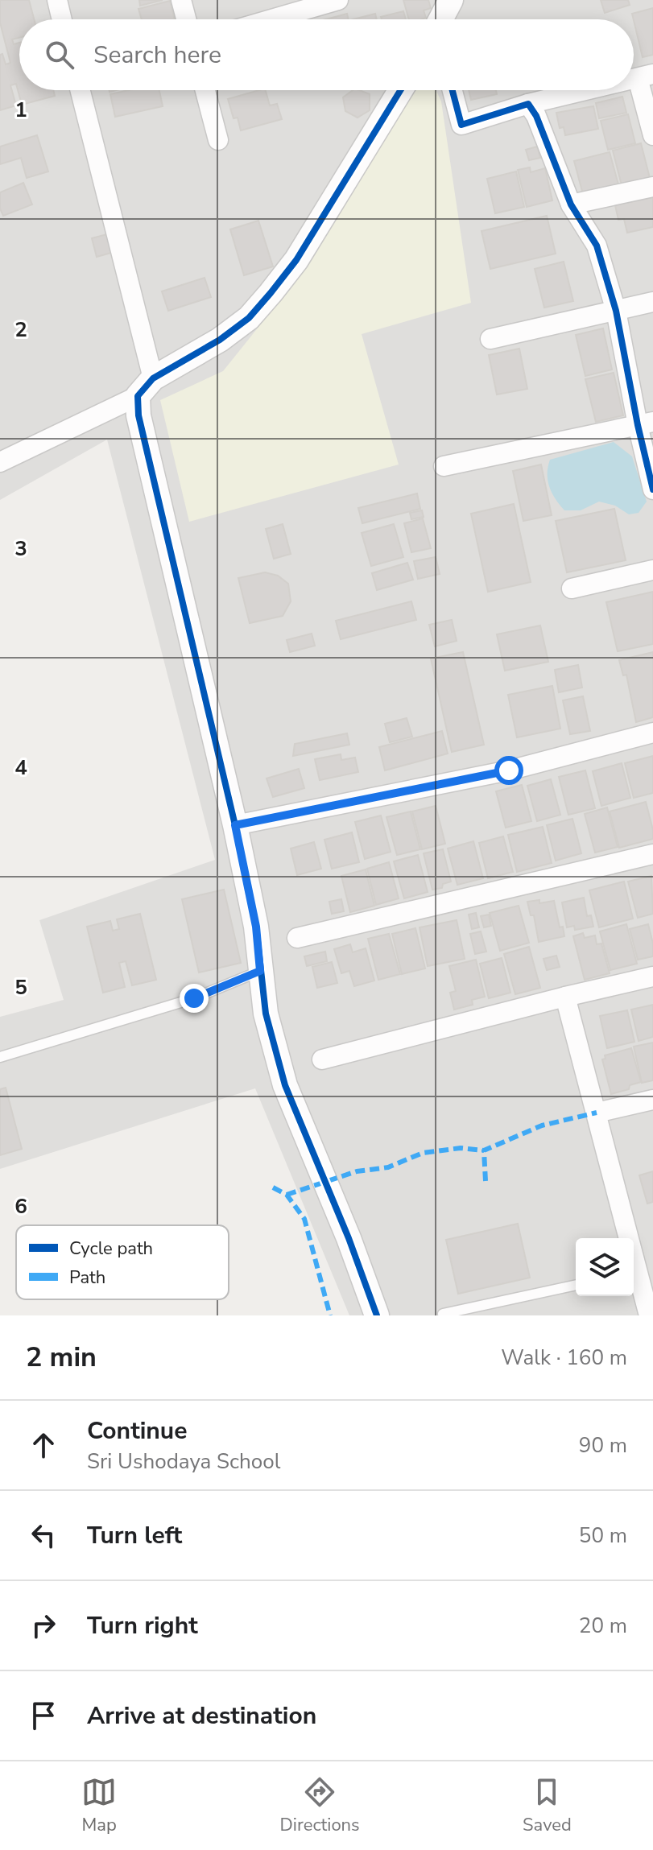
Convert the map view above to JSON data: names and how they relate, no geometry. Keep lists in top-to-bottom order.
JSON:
{
  "legend": ["Cycle path", "Path"],
  "page": {
    "search": "Search here",
    "heading": ["2 min", "Walk · 160 m"],
    "list": [
      ["Continue", "Sri Ushodaya School", "90 m"],
      ["Turn left", "50 m"],
      ["Turn right", "20 m"],
      "Arrive at destination"
    ],
    "nav": ["Map", "Directions", "Saved"]
  },
  "grid": {
    "rows": [
      "1",
      "2",
      "3",
      "4",
      "5",
      "6"
    ]
  }
}
